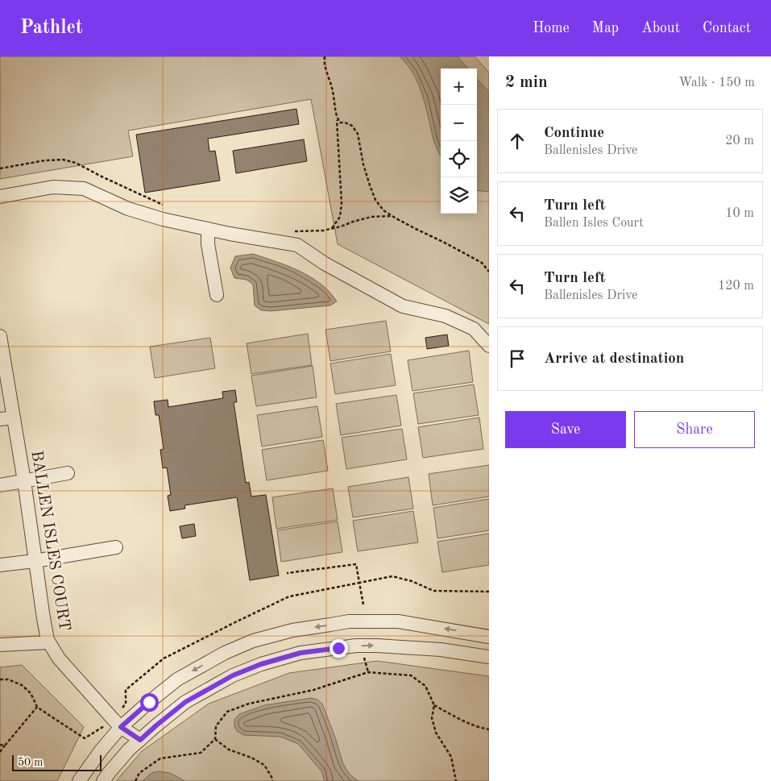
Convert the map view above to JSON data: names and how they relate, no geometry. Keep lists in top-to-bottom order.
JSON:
{
  "streets": {
    "street": ["BALLEN ISLES COURT"]
  },
  "scale_bar": "50 m",
  "page": {
    "header": "Pathlet",
    "nav": [
      "Home",
      "Map",
      "About",
      "Contact"
    ],
    "heading": ["2 min", "Walk · 150 m"],
    "map_buttons": ["+", "−"],
    "list": [
      ["Continue", "Ballenisles Drive", "20 m"],
      ["Turn left", "Ballen Isles Court", "10 m"],
      ["Turn left", "Ballenisles Drive", "120 m"],
      "Arrive at destination"
    ],
    "buttons": ["Save", "Share"],
    "scale": "50 m"
  }
}
